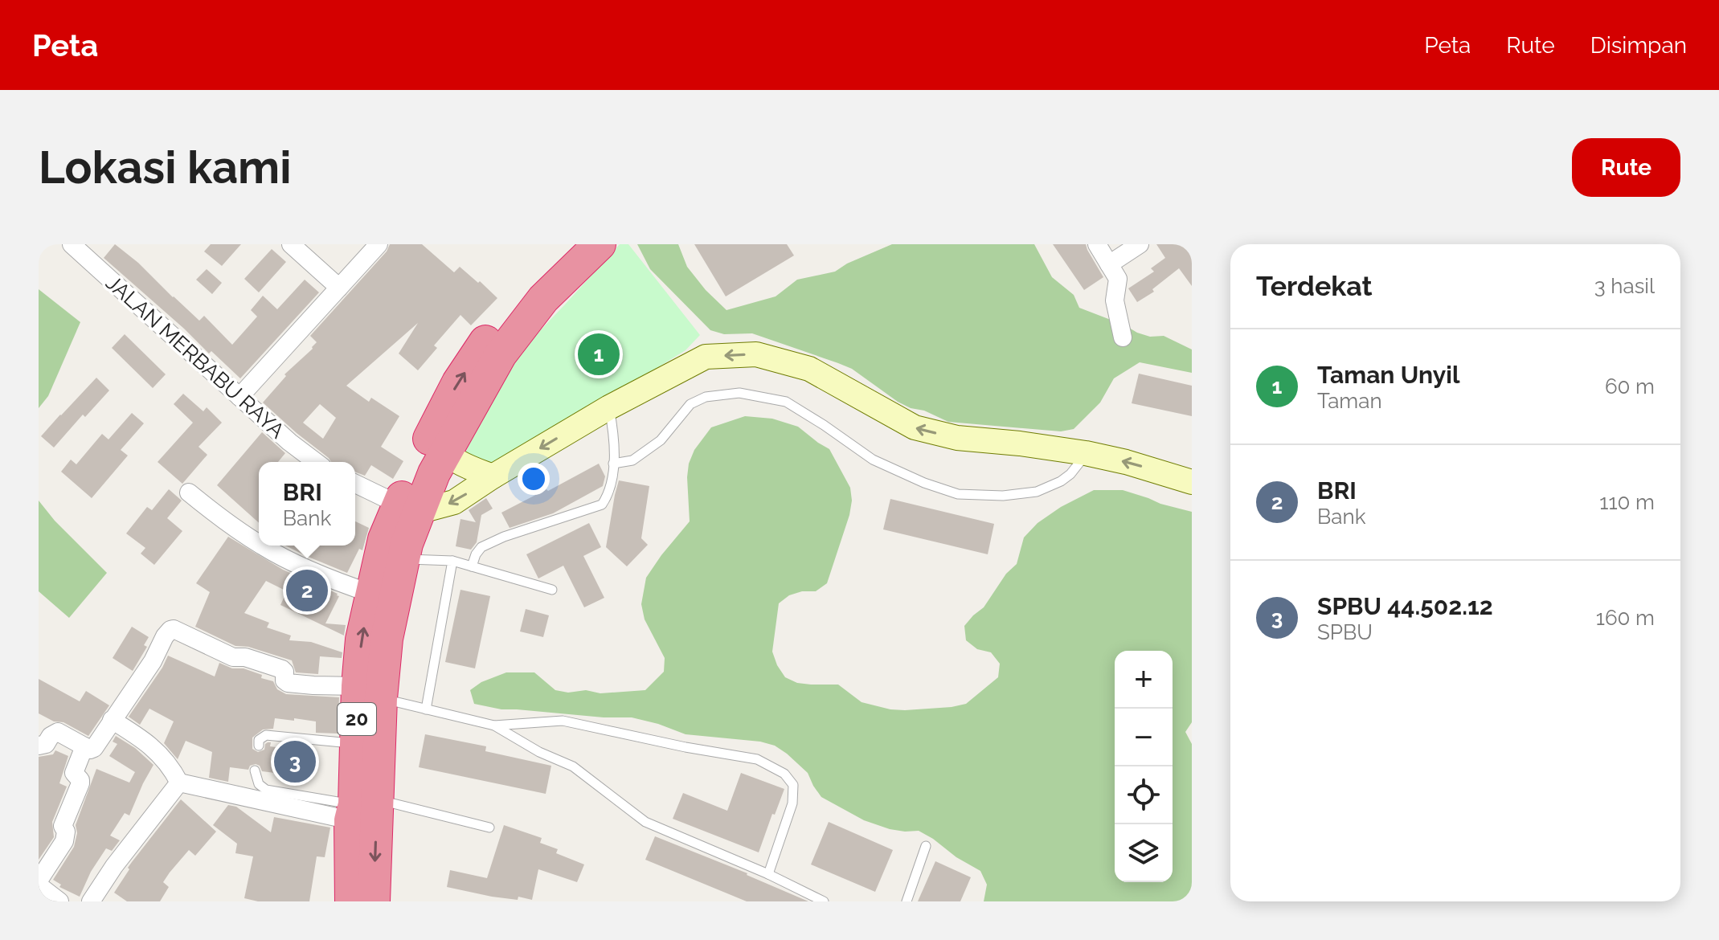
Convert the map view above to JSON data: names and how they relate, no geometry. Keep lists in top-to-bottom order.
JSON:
{
  "streets": {
    "highway": ["20"],
    "street": ["JALAN MERBABU RAYA"]
  },
  "page": {
    "header": "Peta",
    "nav": ["Peta", "Rute", "Disimpan"],
    "buttons": "Rute",
    "title": "Lokasi kami",
    "heading": ["Terdekat", "3 hasil"],
    "list": [
      {
        "mark": "1",
        "name": "Taman Unyil",
        "note": "Taman",
        "value": "60 m"
      },
      {
        "mark": "2",
        "name": "BRI",
        "note": "Bank",
        "value": "110 m"
      },
      {
        "mark": "3",
        "name": "SPBU 44.502.12",
        "note": "SPBU",
        "value": "160 m"
      }
    ],
    "pins": ["1", "2", "3"],
    "popup": ["BRI", "Bank"],
    "map_buttons": ["+", "−"]
  }
}
